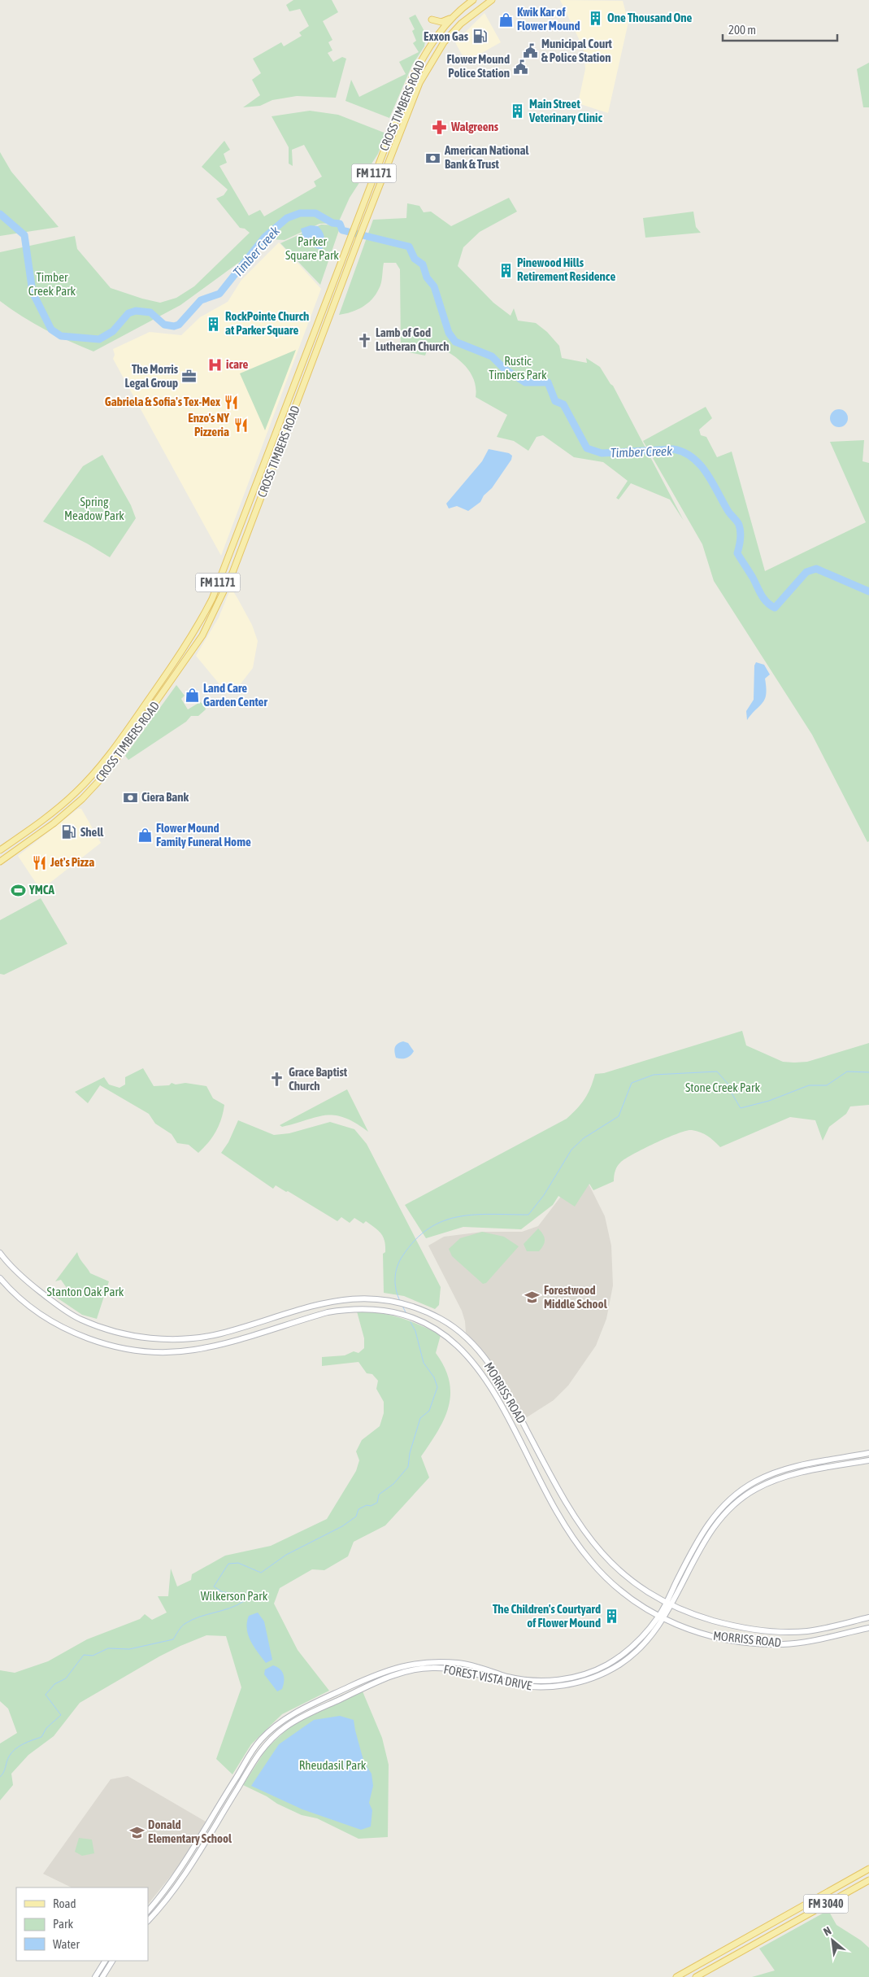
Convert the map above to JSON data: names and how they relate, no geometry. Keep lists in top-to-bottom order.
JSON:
{
  "streets": {
    "main road": [
      "CROSS TIMBERS ROAD",
      "FM 1171",
      "MORRISS ROAD",
      "FOREST VISTA DRIVE",
      "FM 3040"
    ]
  },
  "crossings": [
    ["MORRISS ROAD", "FOREST VISTA DRIVE"]
  ],
  "water": ["Timber Creek"],
  "parks": [
    "Parker Square Park",
    "Timber Creek Park",
    "Rustic Timbers Park",
    "Spring Meadow Park",
    "Stone Creek Park",
    "Stanton Oak Park",
    "Wilkerson Park",
    "Rheudasil Park"
  ],
  "places": {
    "building": [
      "One Thousand One",
      "Main Street Veterinary Clinic",
      "Pinewood Hills Retirement Residence",
      "RockPointe Church at Parker Square",
      "The Children's Courtyard of Flower Mound"
    ],
    "shop": ["Kwik Kar of Flower Mound", "Land Care Garden Center", "Flower Mound Family Funeral Home"],
    "fuel station": ["Exxon Gas", "Shell"],
    "public building": ["Municipal Court & Police Station", "Flower Mound Police Station"],
    "pharmacy": ["Walgreens"],
    "bank": ["American National Bank & Trust", "Ciera Bank"],
    "church": ["Lamb of God Lutheran Church", "Grace Baptist Church"],
    "hospital": ["icare"],
    "office": ["The Morris Legal Group"],
    "restaurant": ["Gabriela & Sofia's Tex-Mex", "Enzo's NY Pizzeria", "Jet's Pizza"],
    "sports": ["YMCA"],
    "school or university": ["Forestwood Middle School", "Donald Elementary School"]
  },
  "legend": ["Road", "Park", "Water"],
  "scale_bar": "200 m",
  "north": "top left"
}
